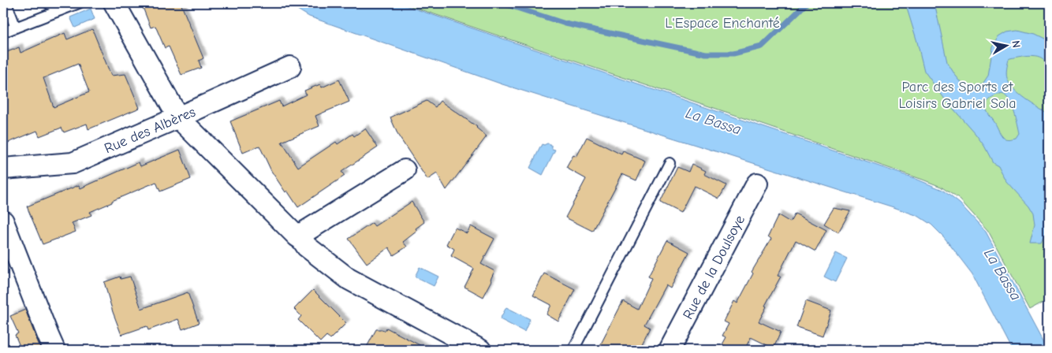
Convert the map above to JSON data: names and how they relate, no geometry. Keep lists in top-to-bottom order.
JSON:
{
  "streets": {
    "street": ["Rue des Albères", "Rue de la Doulsoye"]
  },
  "water": ["La Bassa"],
  "parks": ["L'Espace Enchanté", "Parc des Sports et Loisirs Gabriel Sola"],
  "north": "right"
}
